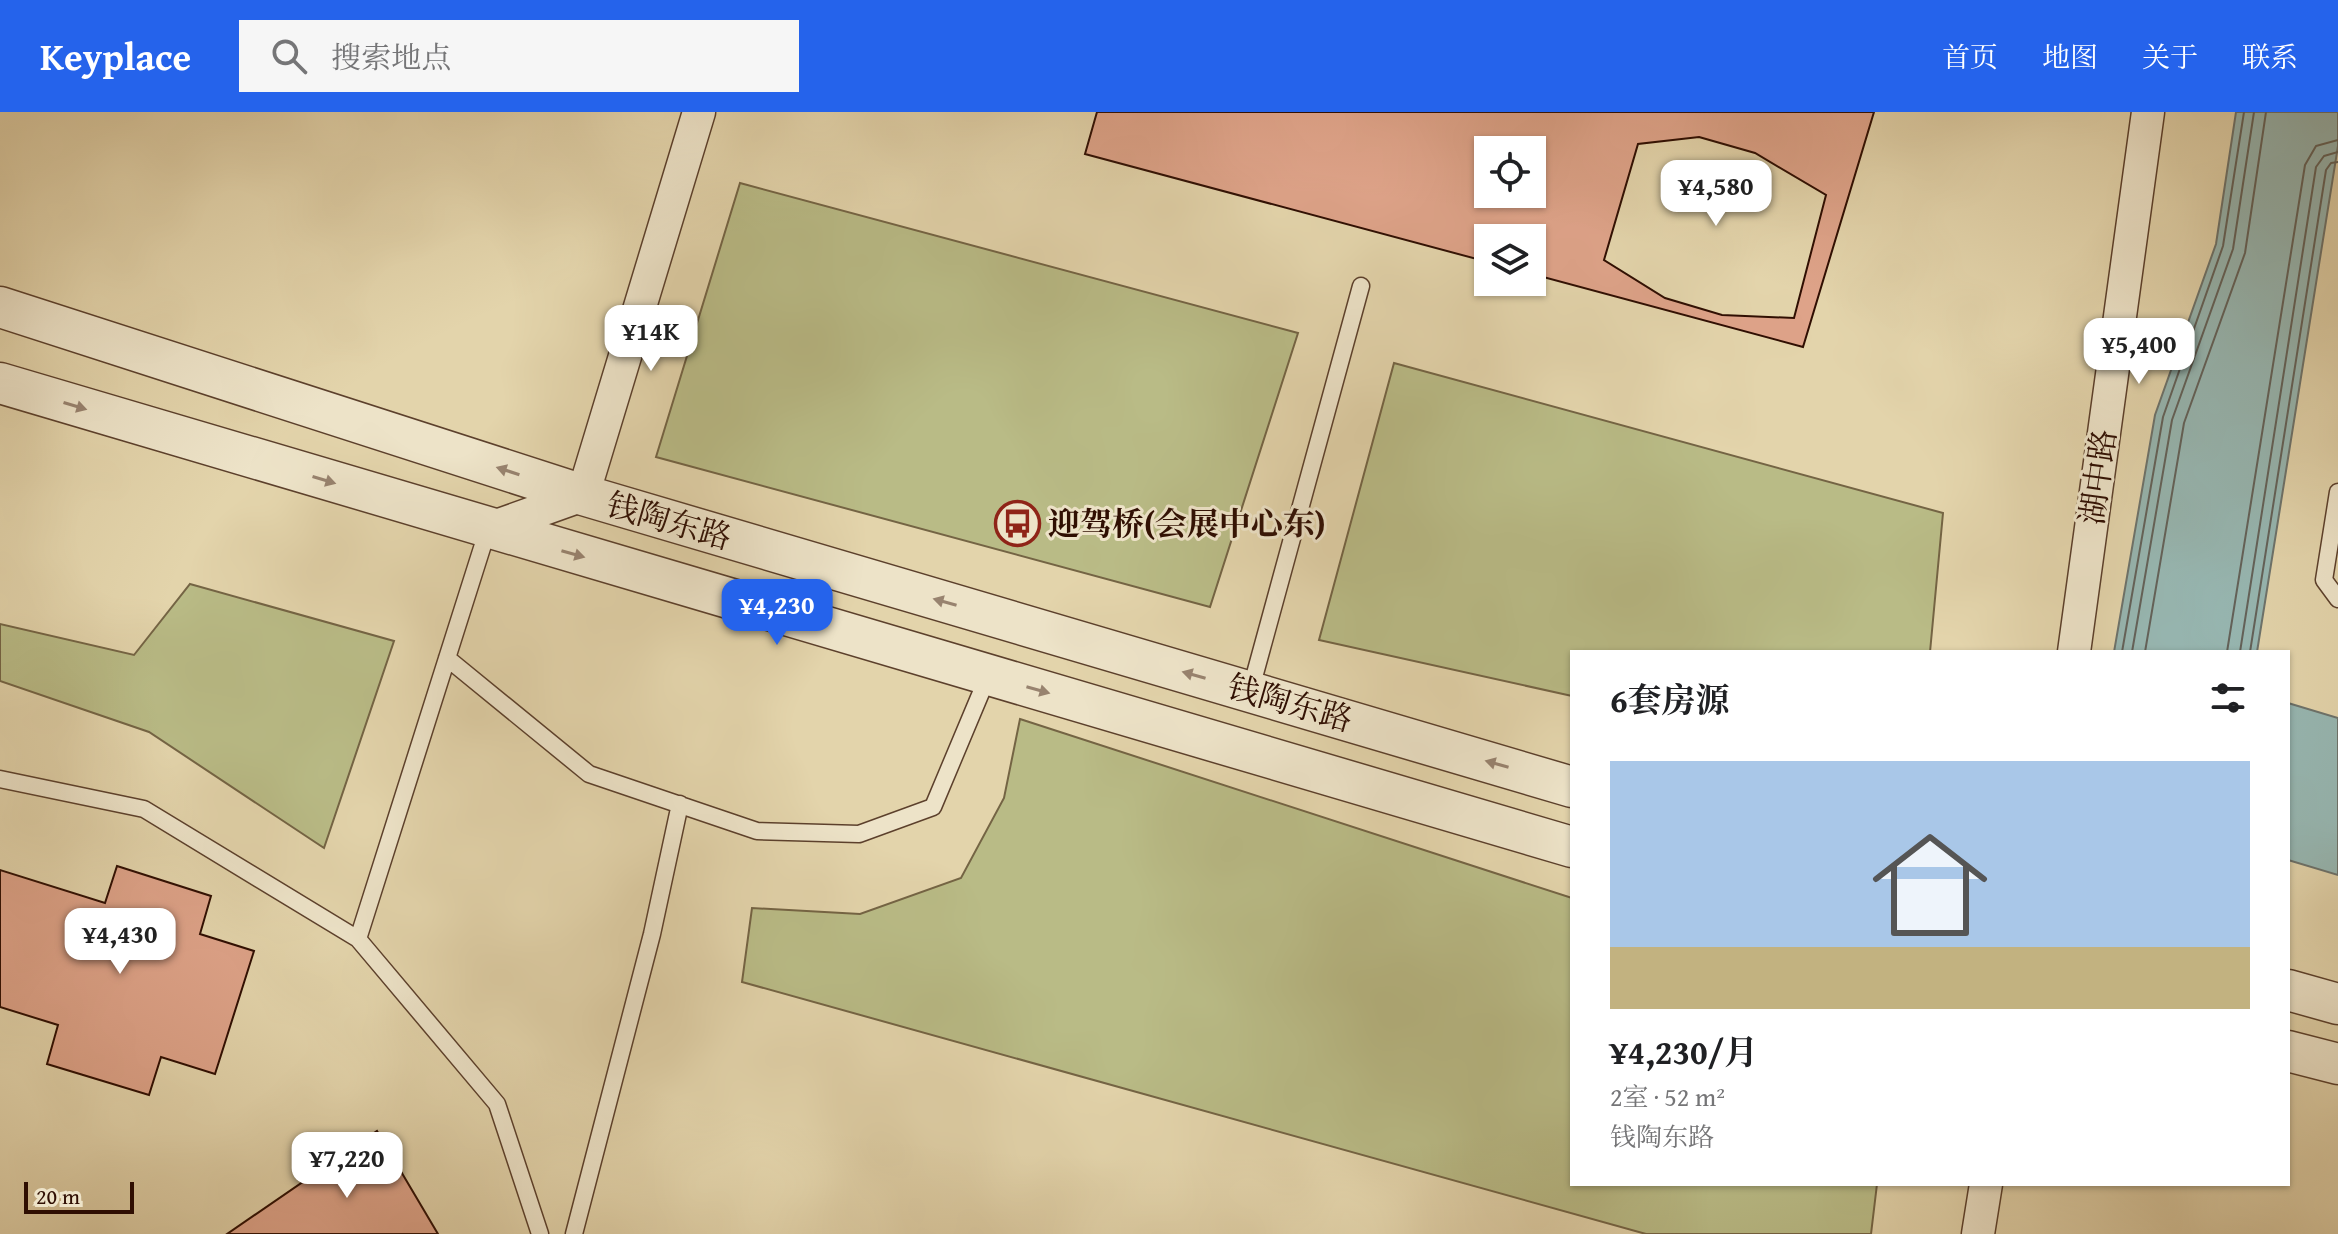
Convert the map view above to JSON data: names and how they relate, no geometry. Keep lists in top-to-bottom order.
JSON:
{
  "streets": {
    "street": ["湖中路", "钱陶东路"]
  },
  "places": {
    "bus stop": ["迎驾桥(会展中心东)"]
  },
  "scale_bar": "20 m",
  "page": {
    "header": "Keyplace",
    "search": "搜索地点",
    "nav": [
      "首页",
      "地图",
      "关于",
      "联系"
    ],
    "price": [
      "¥4,580",
      "¥14K",
      "¥5,400",
      "¥4,230",
      "¥4,430",
      "¥7,220"
    ],
    "heading": "6套房源",
    "list": [
      {
        "name": "¥4,230/月",
        "note": "2室 · 52 m² · 钱陶东路"
      }
    ],
    "scale": "20 m"
  }
}
